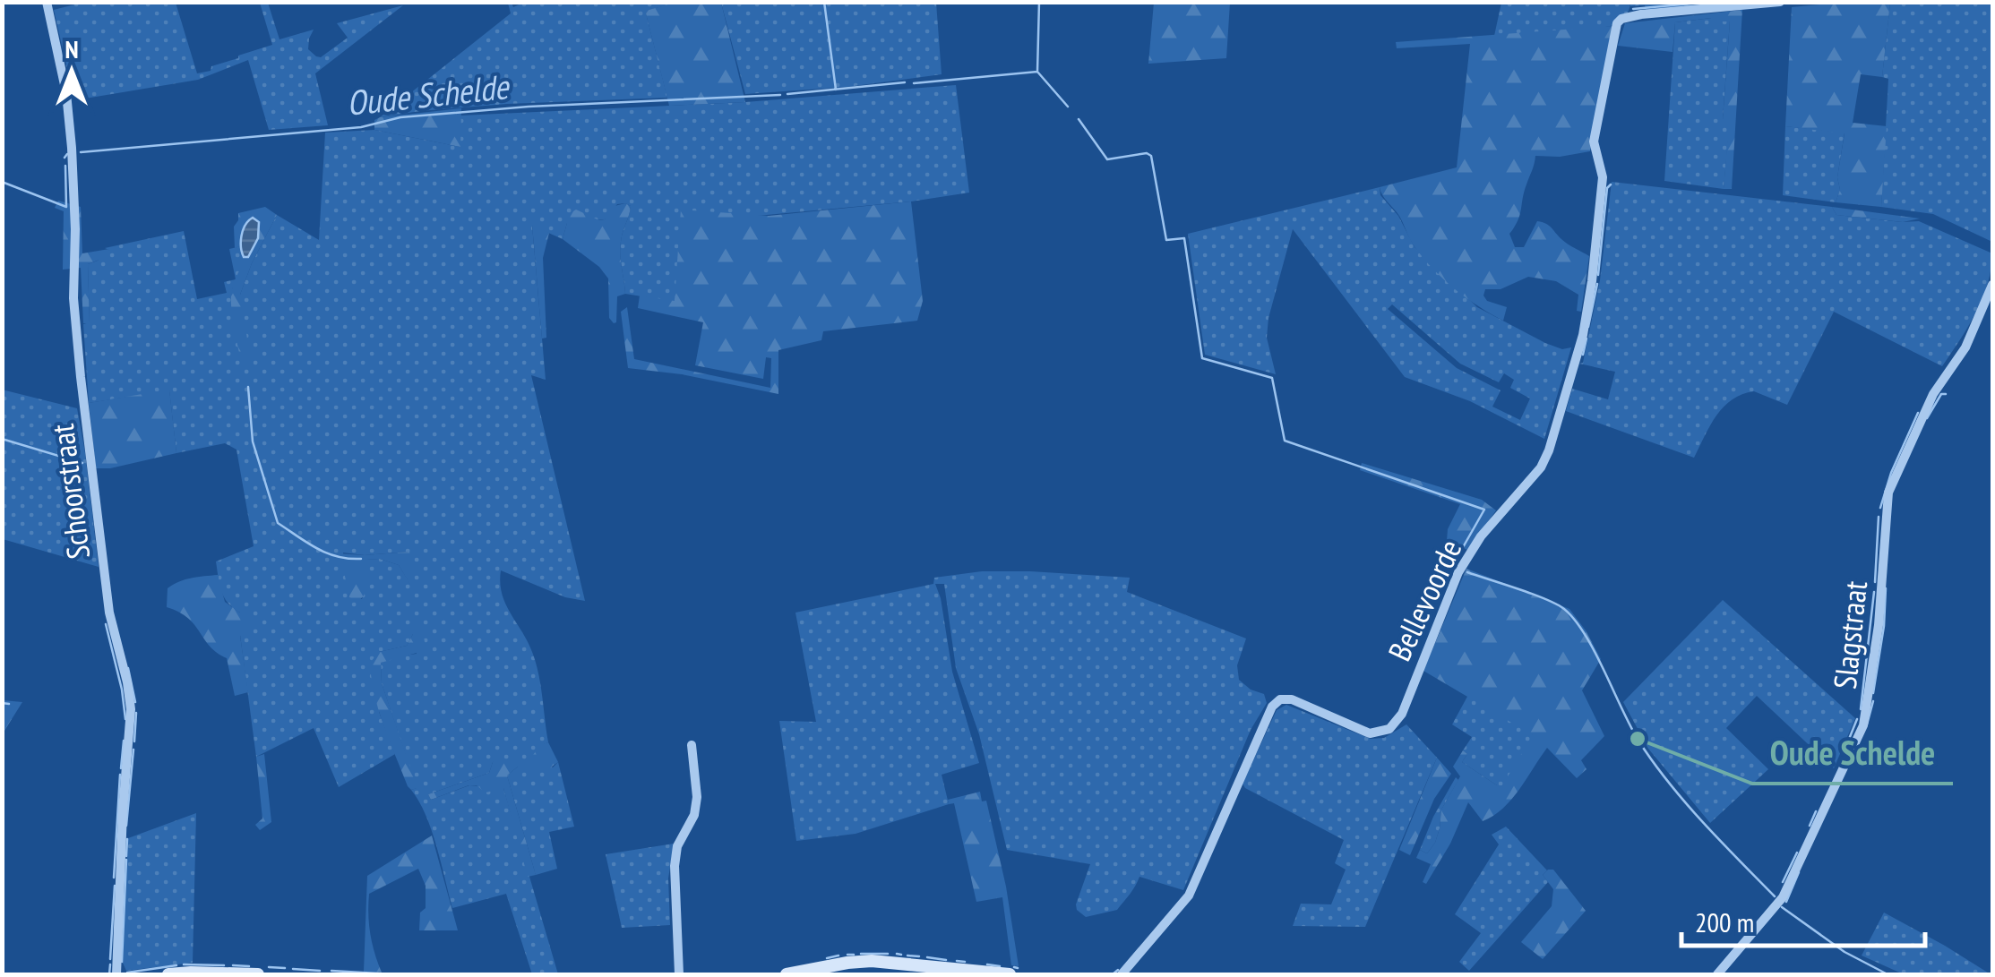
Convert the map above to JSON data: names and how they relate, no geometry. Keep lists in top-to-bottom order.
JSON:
{
  "streets": {
    "street": ["Schoorstraat", "Bellevoorde", "Slagstraat"]
  },
  "water": ["Oude Schelde"],
  "places": ["Oude Schelde"],
  "scale_bar": "200 m",
  "north": "top"
}
